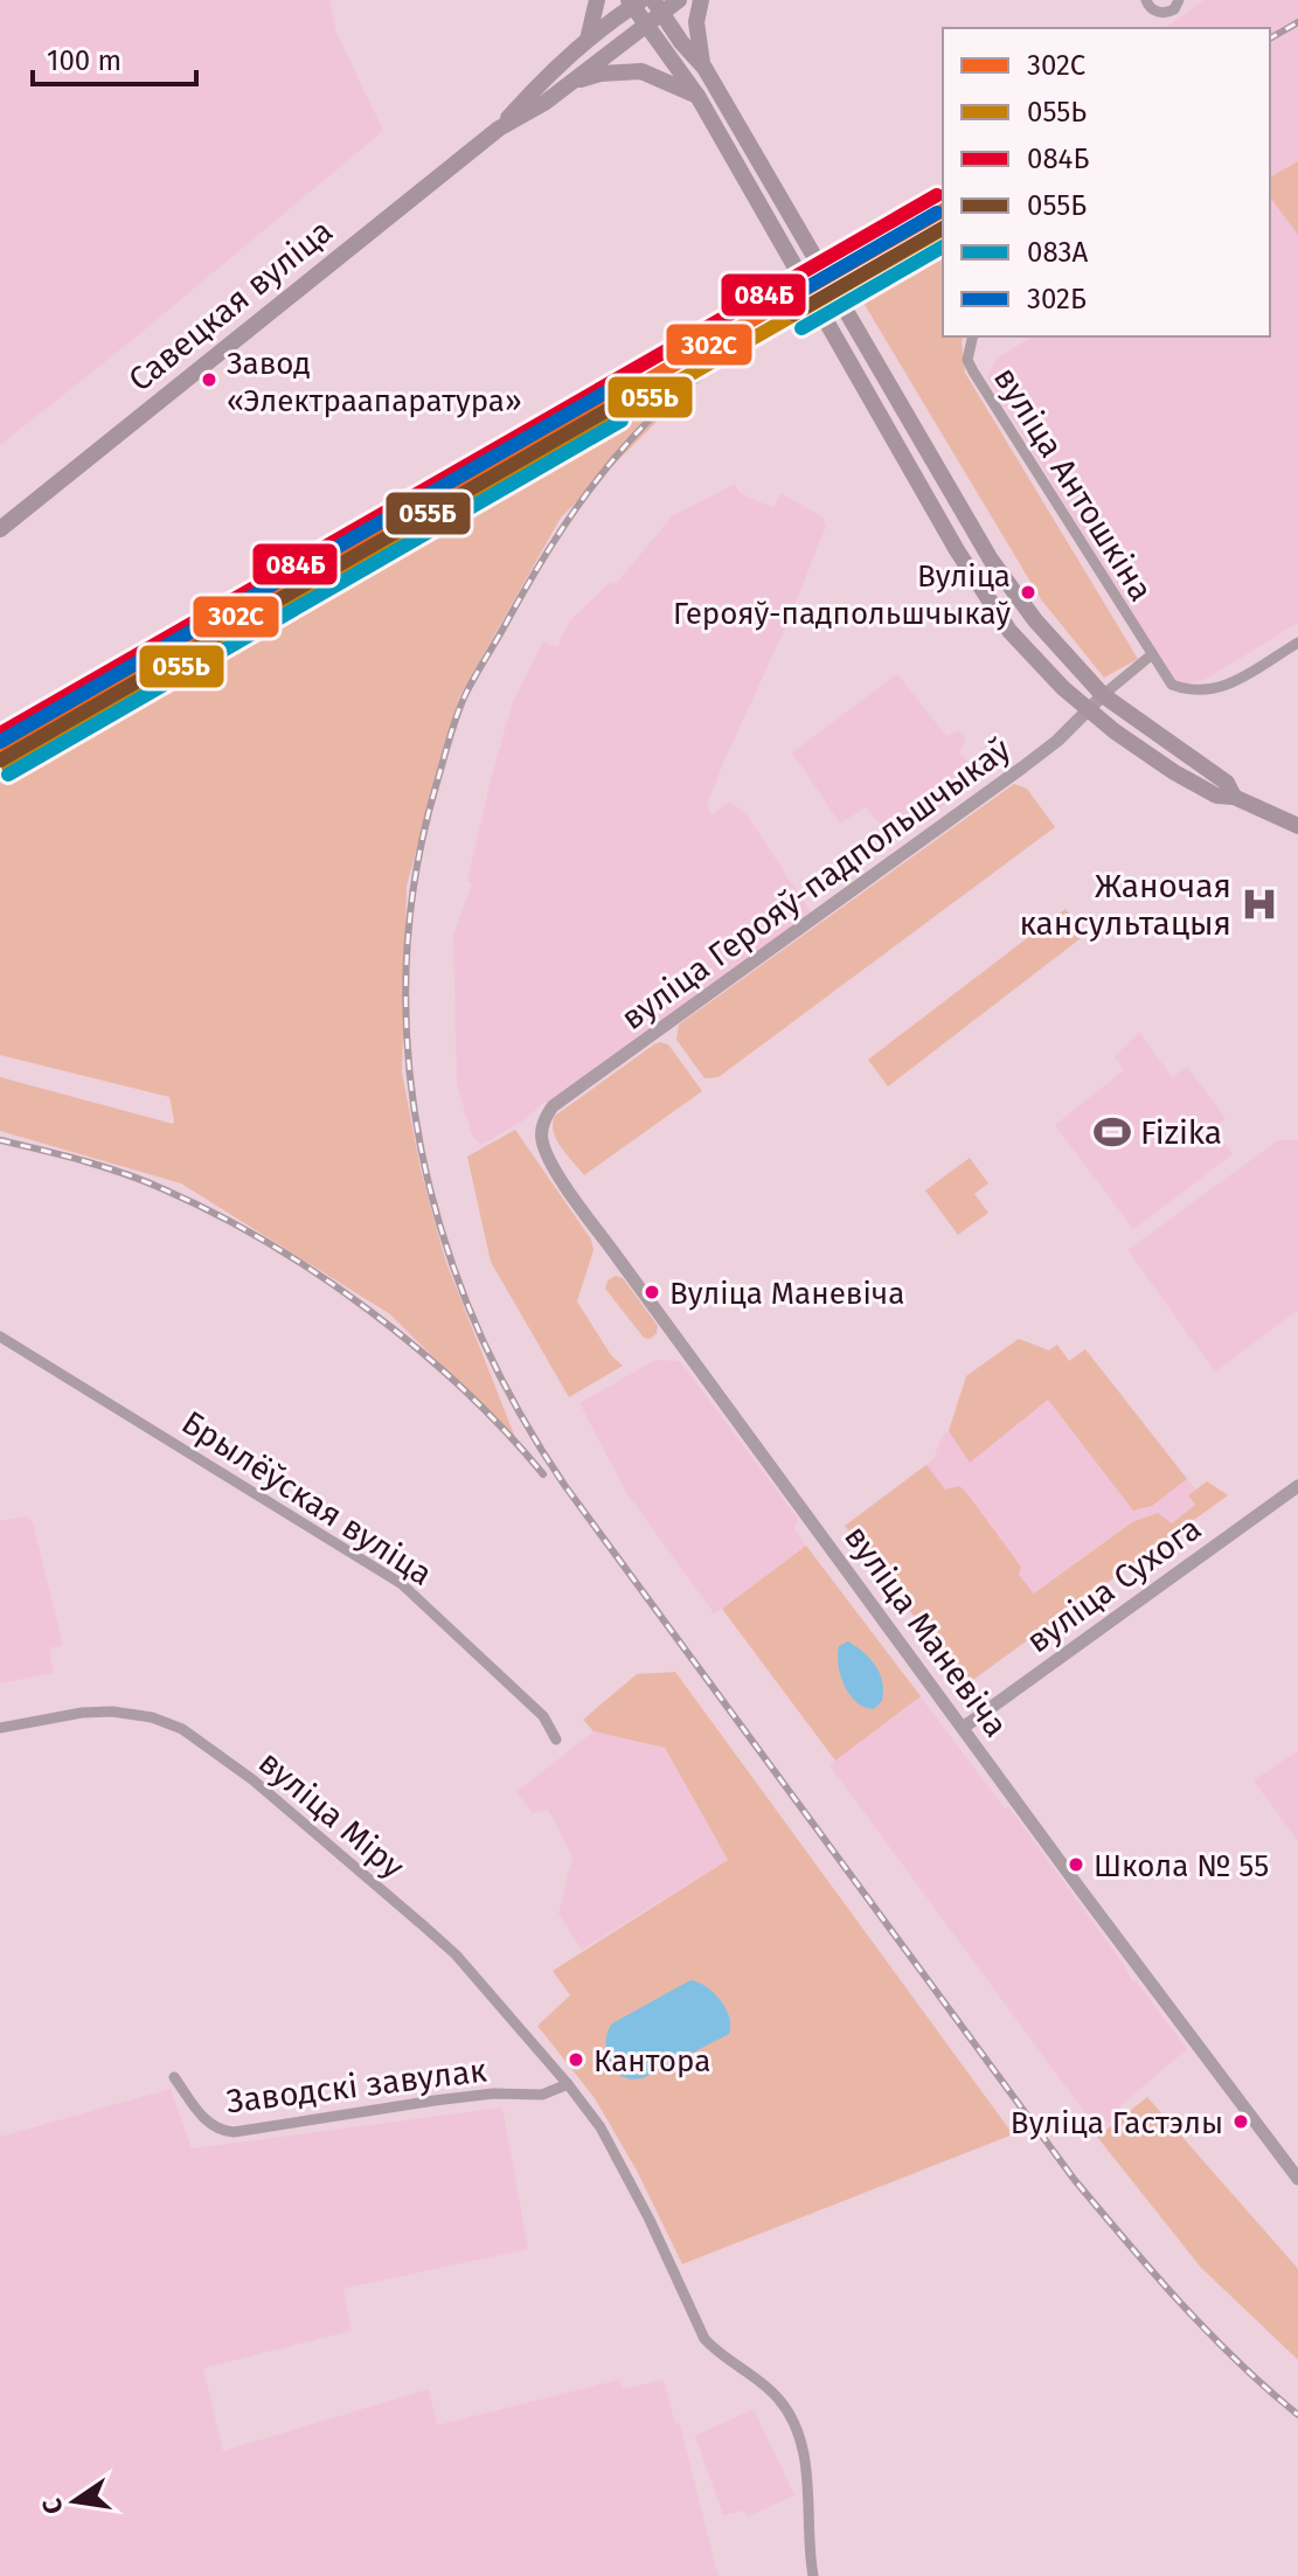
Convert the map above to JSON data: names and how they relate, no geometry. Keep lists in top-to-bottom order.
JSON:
{
  "streets": {
    "main road": ["Савецкая вуліца"],
    "street": [
      "вуліца Антошкіна",
      "вуліца Герояў-падпольшчыкаў",
      "Брылёўская вуліца",
      "вуліца Сухога",
      "вуліца Маневіча",
      "вуліца Міру",
      "Заводскі завулак"
    ]
  },
  "crossings": [
    ["вуліца Герояў-падпольшчыкаў", "вуліца Маневіча"],
    ["вуліца Сухога", "вуліца Маневіча"],
    ["вуліца Міру", "Заводскі завулак"]
  ],
  "places": {
    "other": [
      "Завод «Электраапаратура»",
      "Вуліца Герояў-падпольшчыкаў",
      "Вуліца Маневіча",
      "Школа № 55",
      "Кантора",
      "Вуліца Гастэлы"
    ],
    "hospital": ["Жаночая кансультацыя"],
    "sports": ["Fizika"]
  },
  "lines": [
    "transit line 084Б",
    "transit line 302С",
    "transit line 302Б",
    "transit line 055Б",
    "transit line 055Ь",
    "transit line 083А"
  ],
  "legend": [
    "302С",
    "055Ь",
    "084Б",
    "055Б",
    "083А",
    "302Б"
  ],
  "scale_bar": "100 m",
  "north": "left"
}
